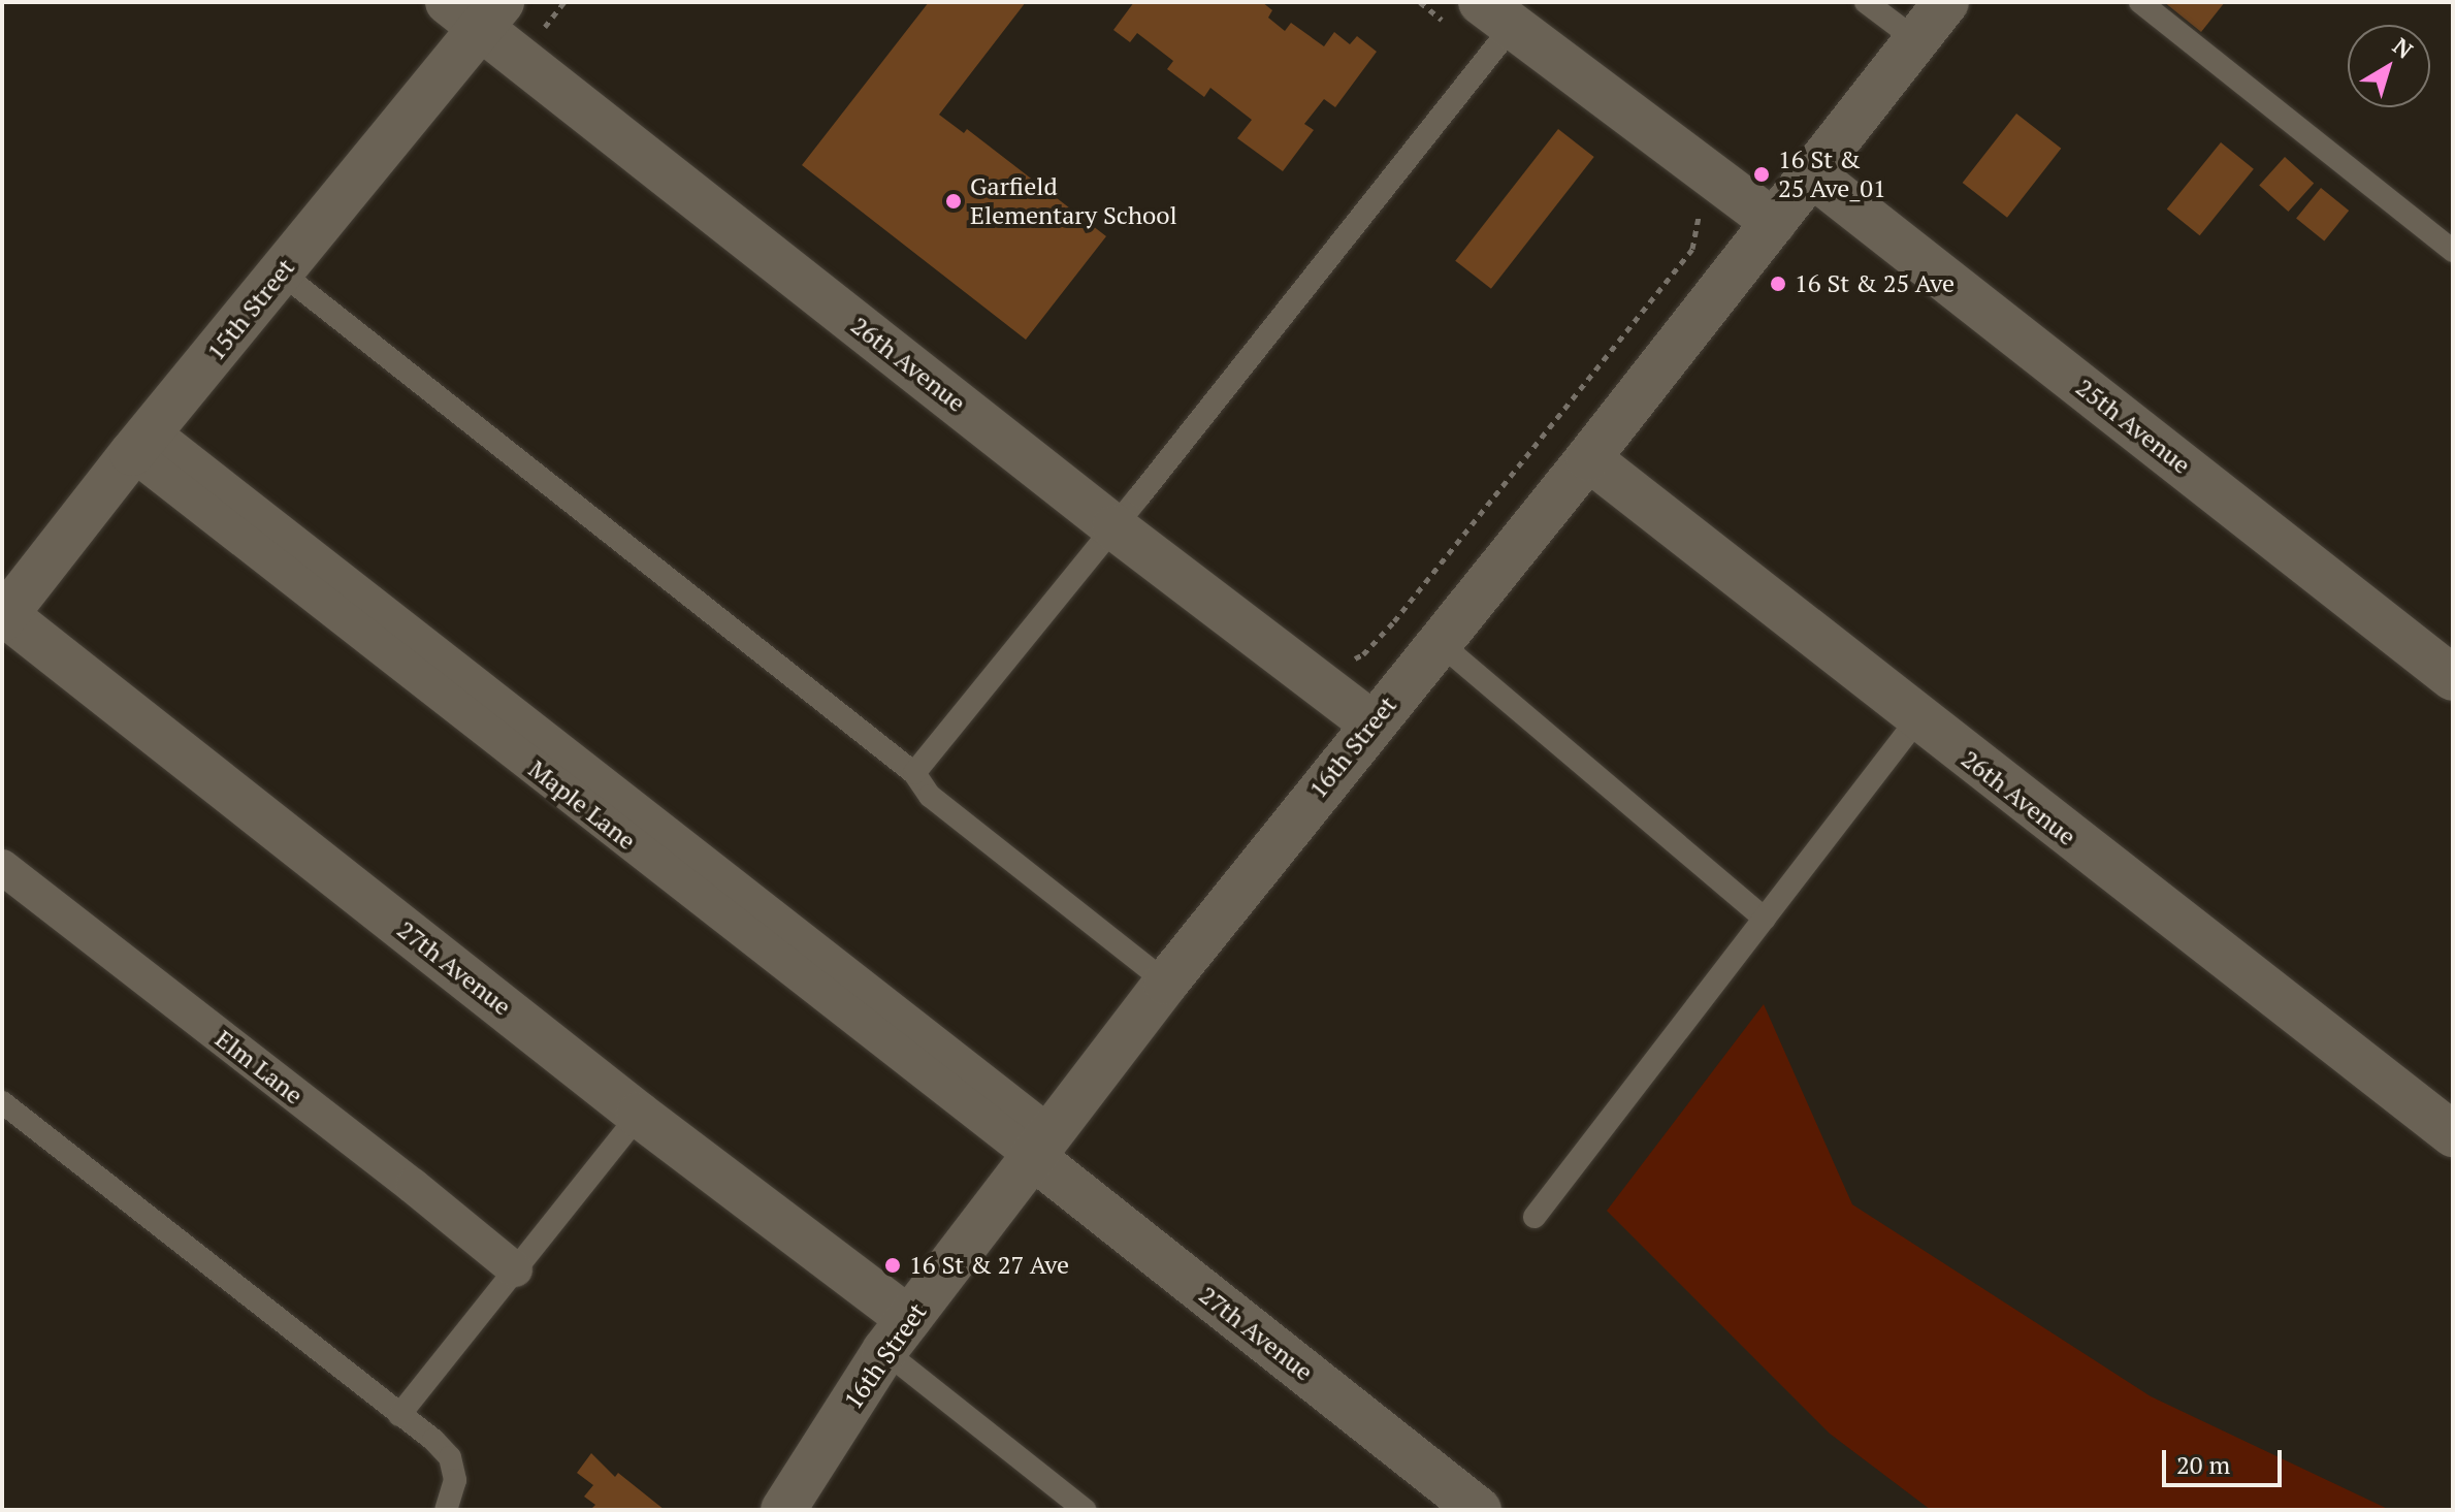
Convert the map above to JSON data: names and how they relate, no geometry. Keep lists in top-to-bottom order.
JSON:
{
  "streets": {
    "street": [
      "15th Street",
      "26th Avenue",
      "25th Avenue",
      "16th Street",
      "Maple Lane",
      "27th Avenue",
      "Elm Lane"
    ]
  },
  "crossings": [
    ["15th Street", "26th Avenue"],
    ["15th Street", "Maple Lane"],
    ["15th Street", "27th Avenue"],
    ["26th Avenue", "16th Street"],
    ["25th Avenue", "16th Street"],
    ["16th Street", "Maple Lane"],
    ["16th Street", "27th Avenue"],
    ["Maple Lane", "27th Avenue"]
  ],
  "places": [
    "16 St & 25 Ave_01",
    "Garfield Elementary School",
    "16 St & 25 Ave",
    "16 St & 27 Ave"
  ],
  "scale_bar": "20 m",
  "north": "top right"
}
